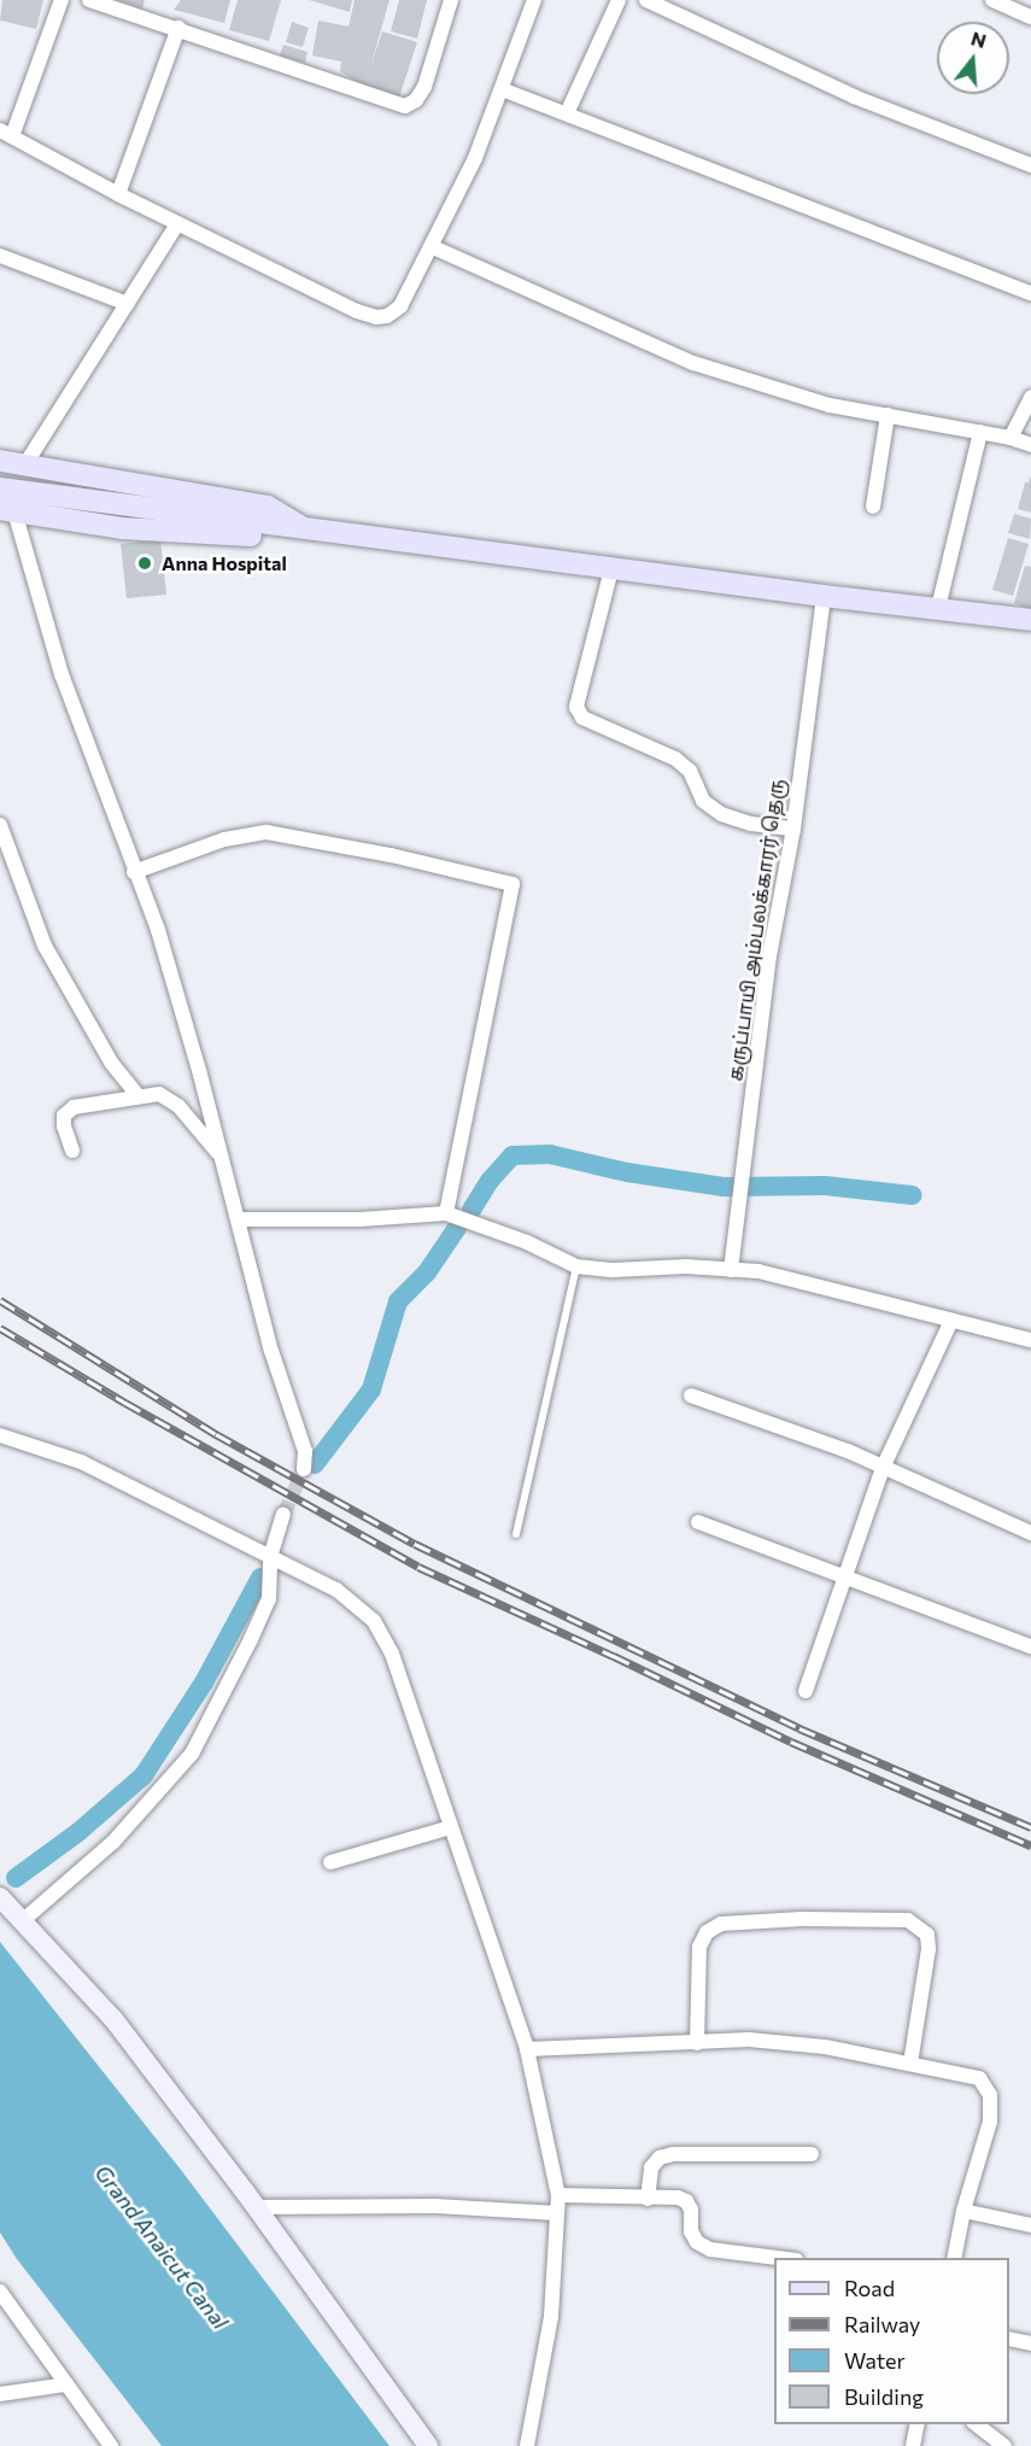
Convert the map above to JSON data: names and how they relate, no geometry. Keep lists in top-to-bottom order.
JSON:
{
  "streets": {
    "street": ["கருப்பாயி அம்பலக்காரர் தெரு"]
  },
  "water": ["Grand Anaicut Canal"],
  "places": ["Anna Hospital"],
  "legend": [
    "Road",
    "Railway",
    "Water",
    "Building"
  ],
  "north": "top"
}
